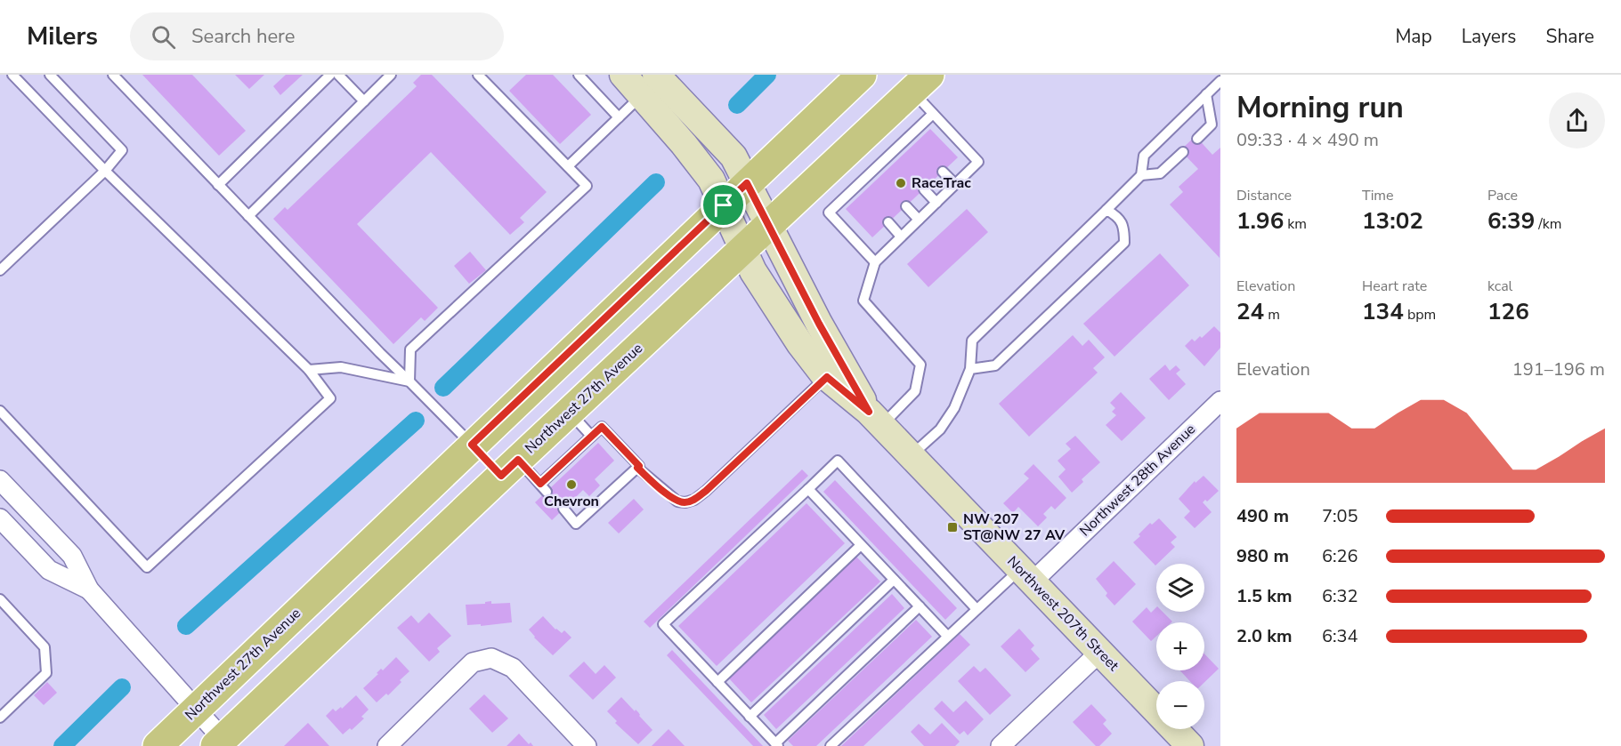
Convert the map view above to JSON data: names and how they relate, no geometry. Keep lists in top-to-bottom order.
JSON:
{
  "streets": {
    "main road": ["Northwest 27th Avenue"],
    "street": ["Northwest 28th Avenue", "Northwest 207th Street"]
  },
  "crossings": [
    ["Northwest 27th Avenue", "Northwest 207th Street"],
    ["Northwest 28th Avenue", "Northwest 207th Street"]
  ],
  "places": {
    "other": ["RaceTrac", "Chevron"],
    "transit": ["NW 207 ST@NW 27 AV"]
  },
  "page": {
    "header": "Milers",
    "search": "Search here",
    "nav": ["Map", "Layers", "Share"],
    "heading": ["Morning run", "09:33 · 4 × 490 m"],
    "stats": [
      ["Distance", "1.96 km"],
      ["Time", "13:02"],
      ["Pace", "6:39 /km"],
      ["Elevation", "24 m"],
      ["Heart rate", "134 bpm"],
      ["kcal", "126"]
    ],
    "chart": ["Elevation", "191–196 m"],
    "list": [
      {
        "name": "490 m",
        "note": "7:05"
      },
      {
        "name": "980 m",
        "note": "6:26"
      },
      {
        "name": "1.5 km",
        "note": "6:32"
      },
      {
        "name": "2.0 km",
        "note": "6:34"
      }
    ],
    "map_buttons": ["+", "−"]
  }
}
